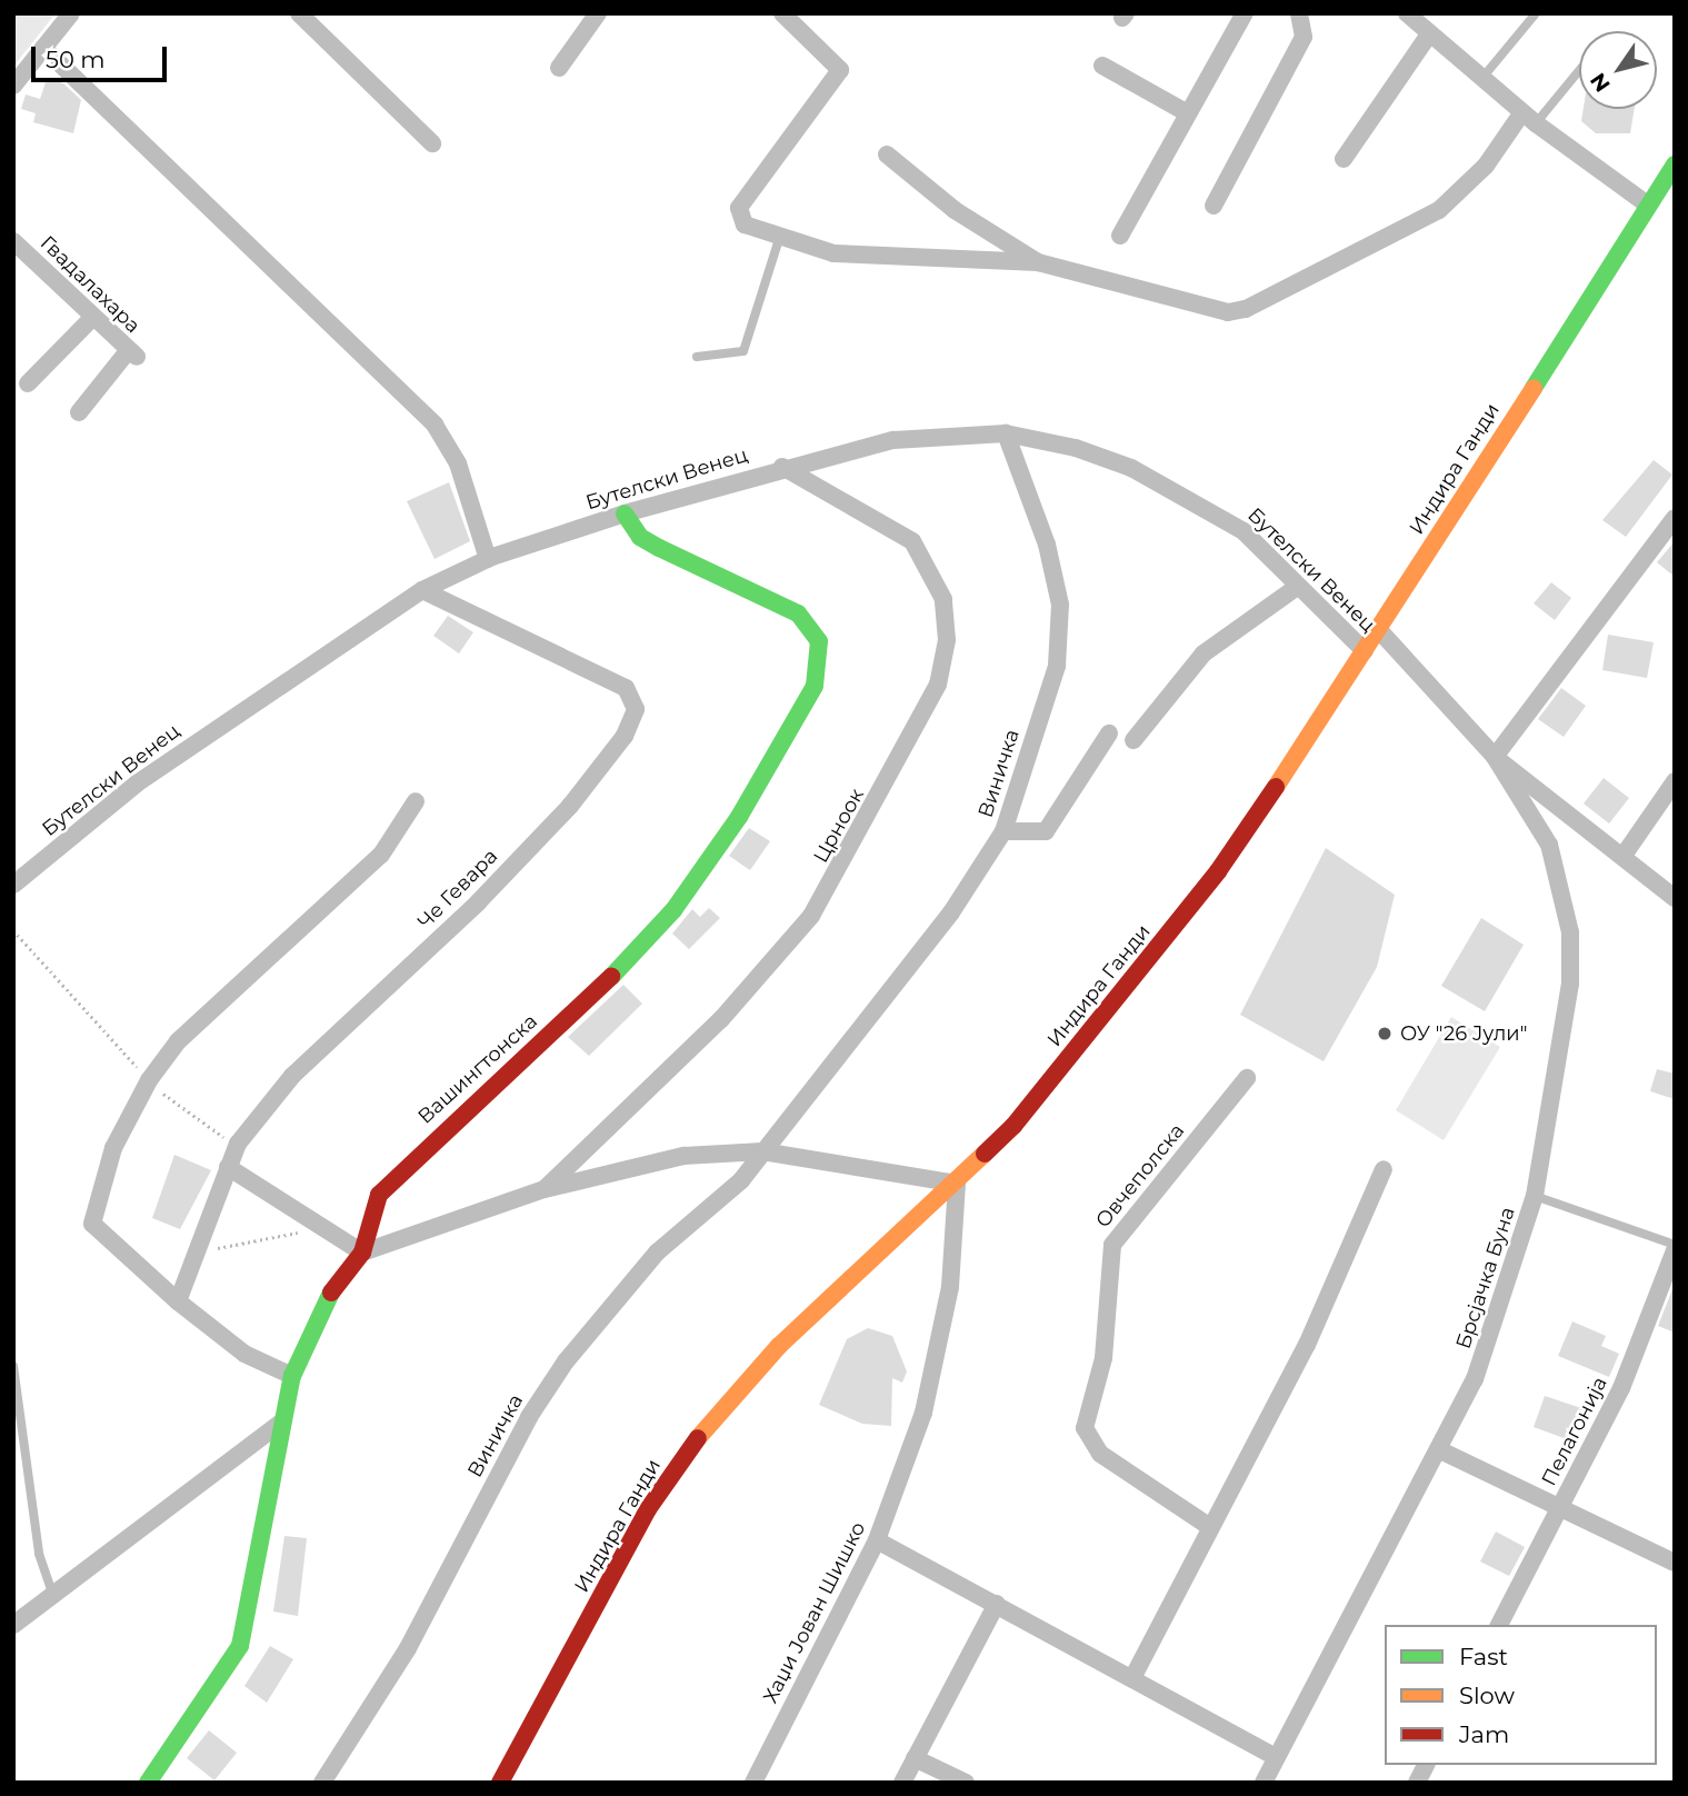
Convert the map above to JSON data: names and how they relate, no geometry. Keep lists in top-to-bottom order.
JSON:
{
  "streets": {
    "street": [
      "Гвадалахара",
      "Индира Ганди",
      "Бутелски Венец",
      "Виничка",
      "Црноок",
      "Че Гевара",
      "Вашингтонска",
      "Овчеполска",
      "Брсјачка Буна",
      "Пелагонија",
      "Хаџи Јован Шишко"
    ]
  },
  "crossings": [
    ["Индира Ганди", "Бутелски Венец"],
    ["Индира Ганди", "Хаџи Јован Шишко"],
    ["Бутелски Венец", "Виничка"],
    ["Бутелски Венец", "Црноок"],
    ["Бутелски Венец", "Че Гевара"],
    ["Бутелски Венец", "Вашингтонска"],
    ["Бутелски Венец", "Брсјачка Буна"]
  ],
  "places": ["ОУ \"26 Јули\""],
  "legend": ["Fast", "Slow", "Jam"],
  "scale_bar": "50 m",
  "north": "bottom left"
}
